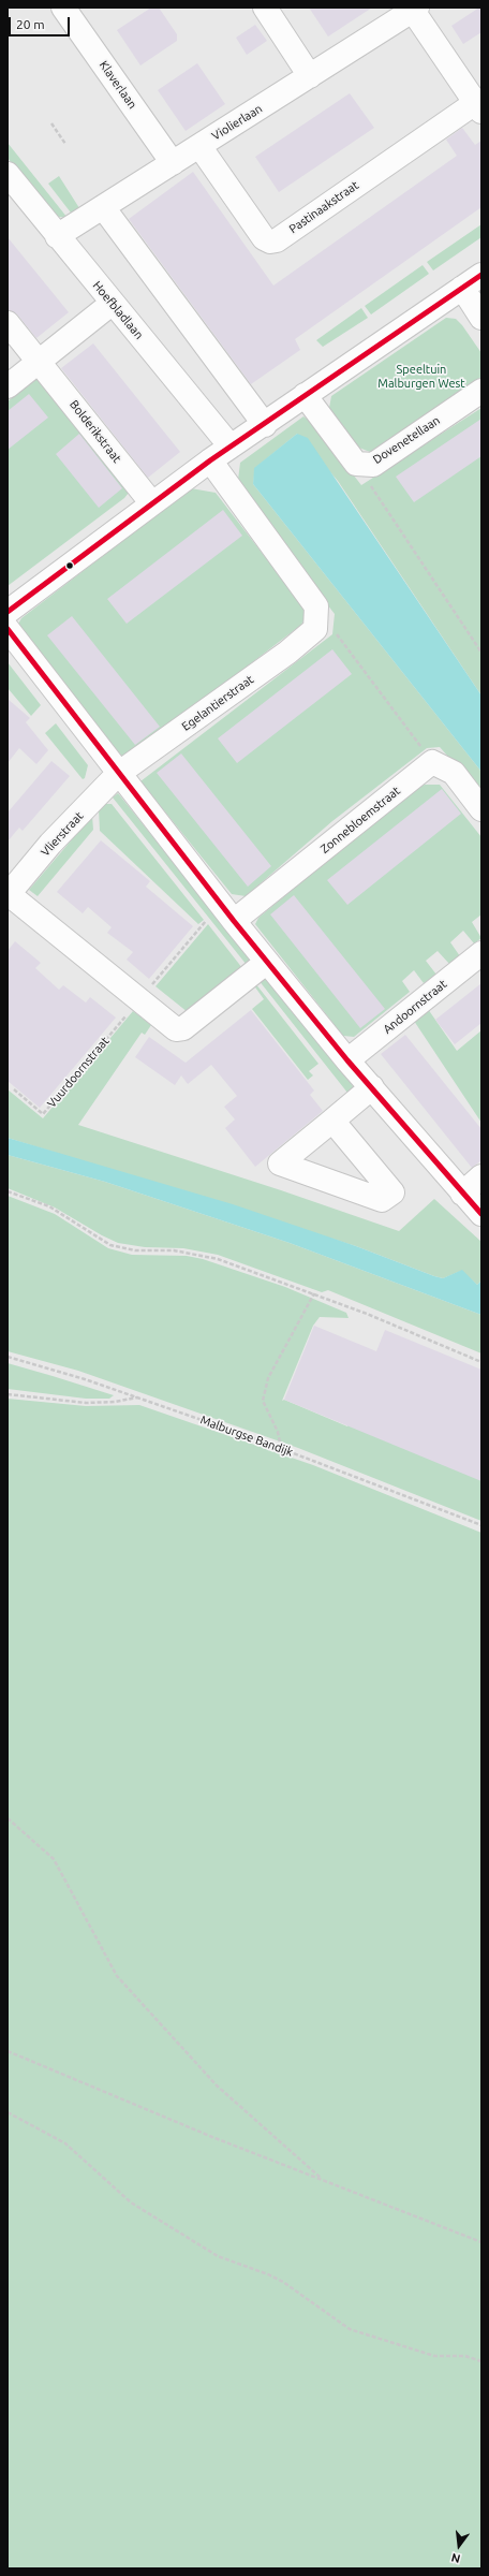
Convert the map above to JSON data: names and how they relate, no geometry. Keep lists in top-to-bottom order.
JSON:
{
  "streets": {
    "street": [
      "Klaverlaan",
      "Violierlaan",
      "Pastinaakstraat",
      "Hoefbladlaan",
      "Bolderikstraat",
      "Dovenetellaan",
      "Egelantierstraat",
      "Zonnebloemstraat",
      "Vlierstraat",
      "Andoornstraat"
    ],
    "path": ["Vuurdoornstraat", "Malburgse Bandijk"]
  },
  "crossings": [
    ["Klaverlaan", "Violierlaan"],
    ["Violierlaan", "Pastinaakstraat"],
    ["Violierlaan", "Hoefbladlaan"],
    ["Egelantierstraat", "Vlierstraat"]
  ],
  "parks": ["Speeltuin Malburgen West"],
  "scale_bar": "20 m",
  "north": "bottom"
}
